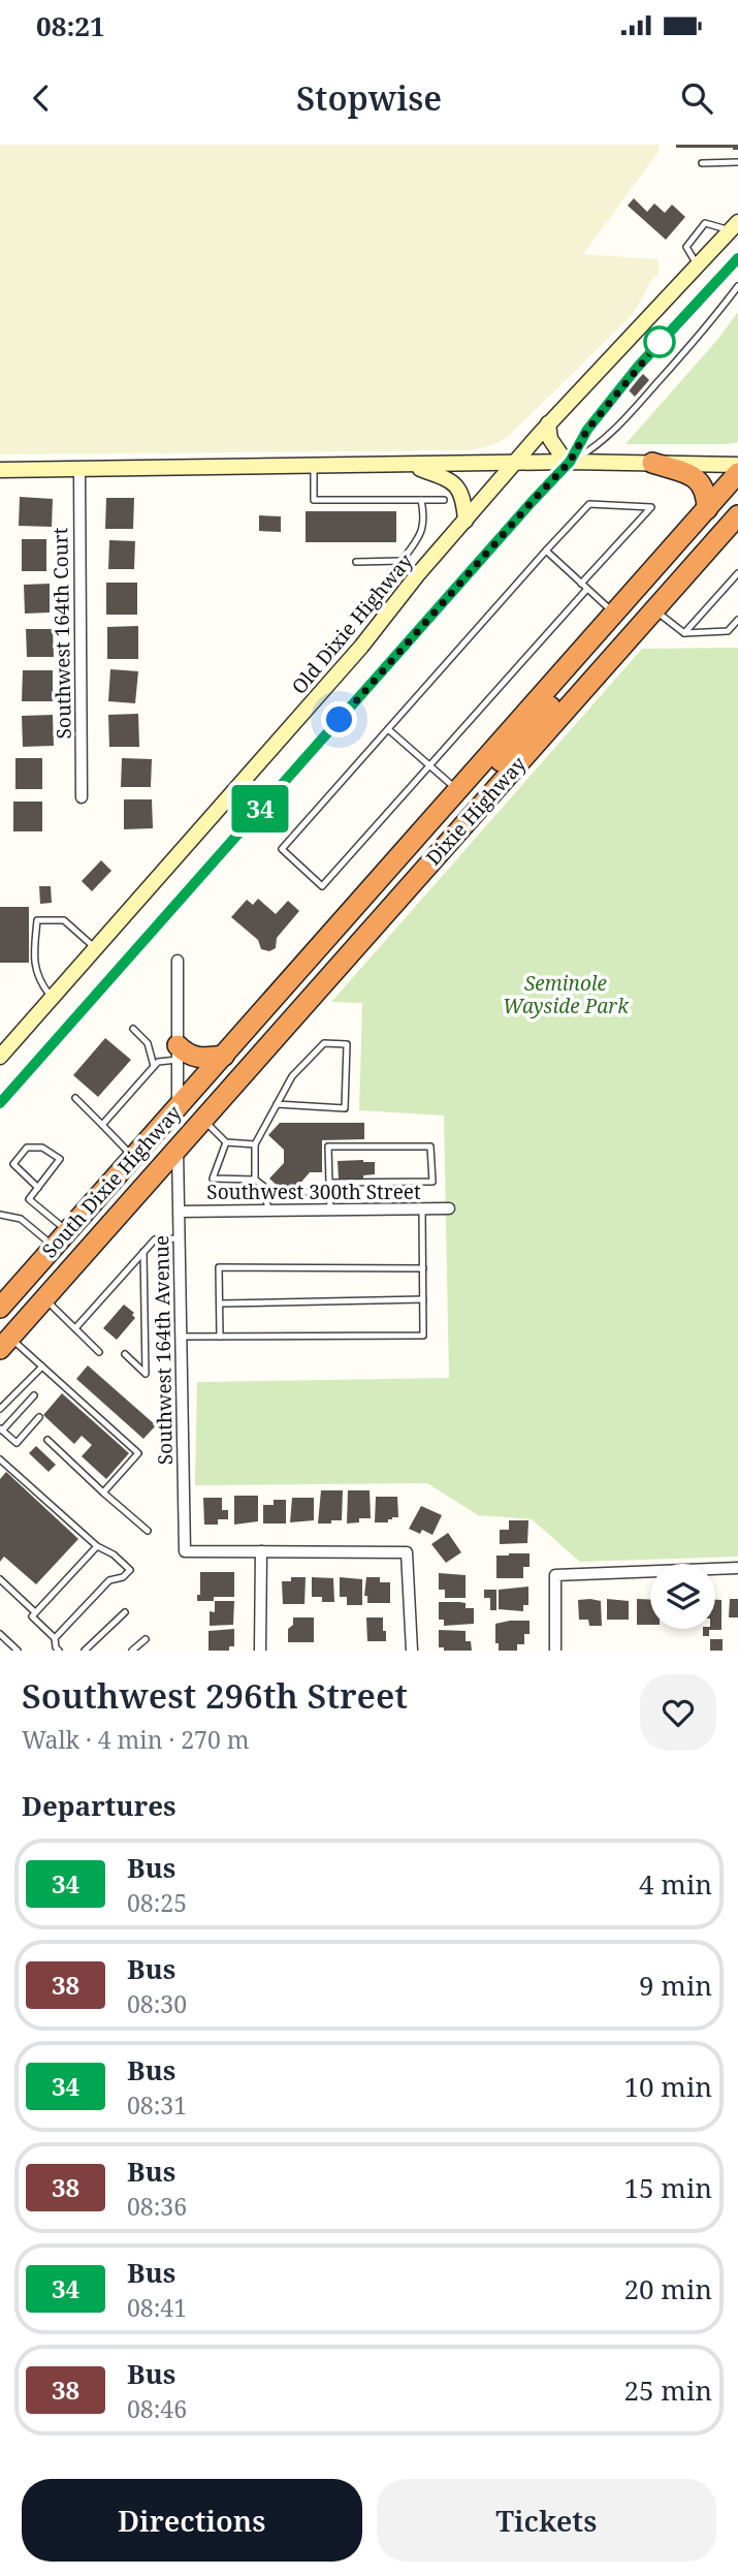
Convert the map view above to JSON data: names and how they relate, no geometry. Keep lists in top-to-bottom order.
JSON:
{
  "streets": {
    "highway": ["Dixie Highway", "South Dixie Highway"],
    "street": [
      "Old Dixie Highway",
      "Southwest 164th Court",
      "Southwest 300th Street",
      "Southwest 164th Avenue"
    ]
  },
  "crossings": [
    ["Dixie Highway", "South Dixie Highway"],
    ["South Dixie Highway", "Southwest 164th Avenue"],
    ["Southwest 300th Street", "Southwest 164th Avenue"]
  ],
  "parks": ["Seminole Wayside Park"],
  "lines": ["bus line 34"],
  "page": {
    "status": "08:21",
    "header": "Stopwise",
    "on_map": "34",
    "heading": [
      ["Southwest 296th Street", "Walk · 4 min · 270 m"],
      "Departures"
    ],
    "list": [
      {
        "mark": "34",
        "name": "Bus",
        "note": "08:25",
        "value": "4 min"
      },
      {
        "mark": "38",
        "name": "Bus",
        "note": "08:30",
        "value": "9 min"
      },
      {
        "mark": "34",
        "name": "Bus",
        "note": "08:31",
        "value": "10 min"
      },
      {
        "mark": "38",
        "name": "Bus",
        "note": "08:36",
        "value": "15 min"
      },
      {
        "mark": "34",
        "name": "Bus",
        "note": "08:41",
        "value": "20 min"
      },
      {
        "mark": "38",
        "name": "Bus",
        "note": "08:46",
        "value": "25 min"
      }
    ],
    "buttons": ["Directions", "Tickets"]
  }
}
